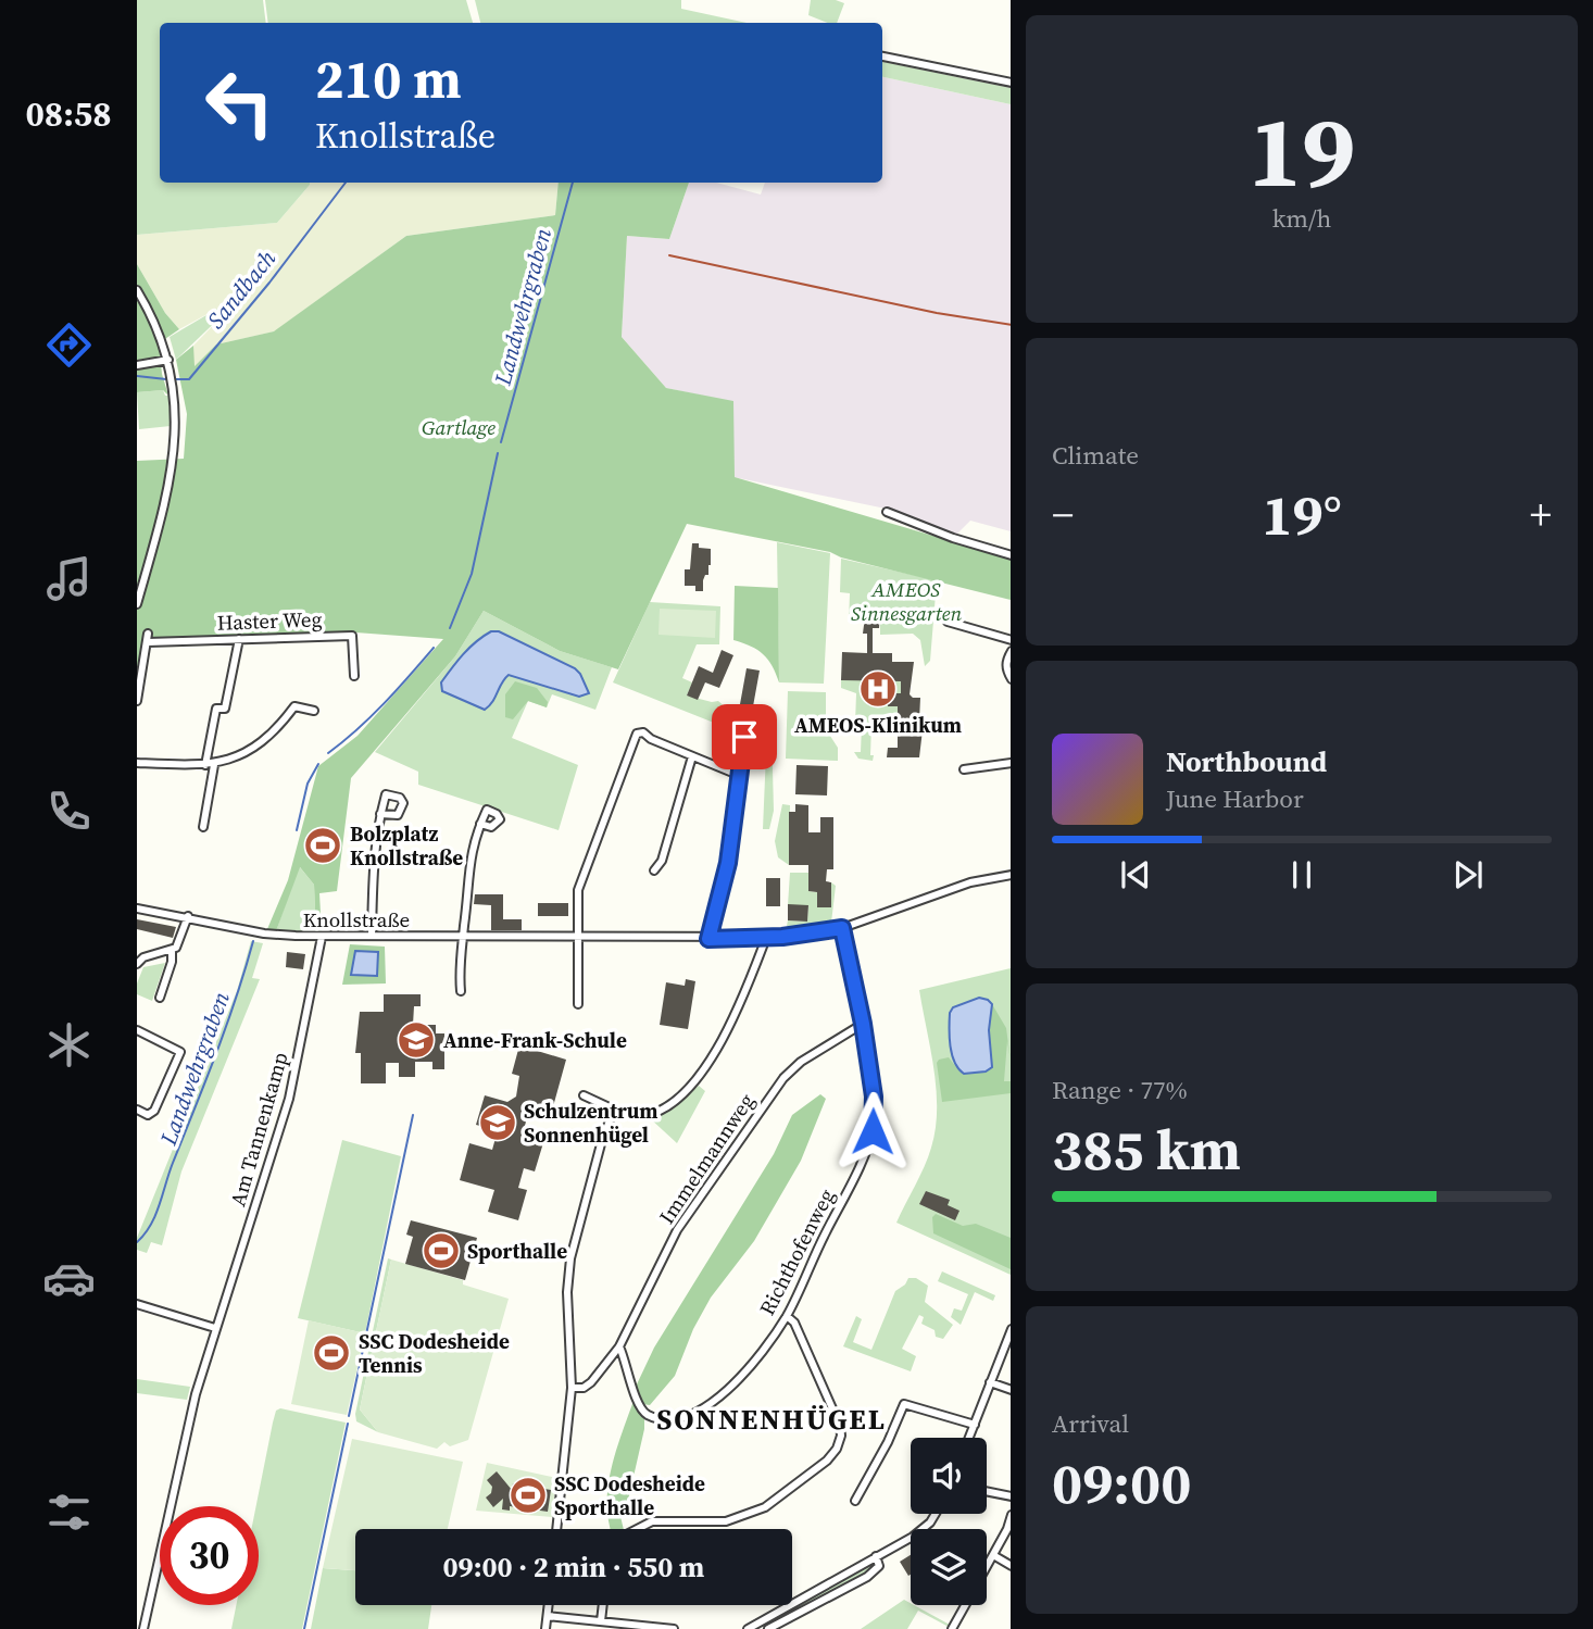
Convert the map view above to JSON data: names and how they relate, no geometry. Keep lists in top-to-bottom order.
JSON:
{
  "streets": {
    "street": [
      "Haster Weg",
      "Knollstraße",
      "Am Tannenkamp",
      "Immelmannweg",
      "Richthofenweg"
    ]
  },
  "crossings": [
    ["Knollstraße", "Am Tannenkamp"],
    ["Knollstraße", "Richthofenweg"],
    ["Immelmannweg", "Richthofenweg"]
  ],
  "districts": ["SONNENHÜGEL"],
  "water": ["Sandbach", "Landwehrgraben"],
  "parks": ["Gartlage", "AMEOS Sinnesgarten"],
  "places": {
    "hospital": ["AMEOS-Klinikum"],
    "sports": [
      "Bolzplatz Knollstraße",
      "Sporthalle",
      "SSC Dodesheide Tennis",
      "SSC Dodesheide Sporthalle"
    ],
    "school or university": ["Anne-Frank-Schule", "Schulzentrum Sonnenhügel"]
  },
  "page": {
    "tabs": "08:58",
    "tile": [
      ["19", "km/h"],
      "Climate",
      ["Range · 77%", "385 km"],
      ["Arrival", "09:00"]
    ],
    "turn": ["210 m", "Knollstraße"],
    "heat": ["−", "19°", "+"],
    "song": ["Northbound", "June Harbor"],
    "limit": "30",
    "trip": "09:00 · 2 min · 550 m"
  }
}
